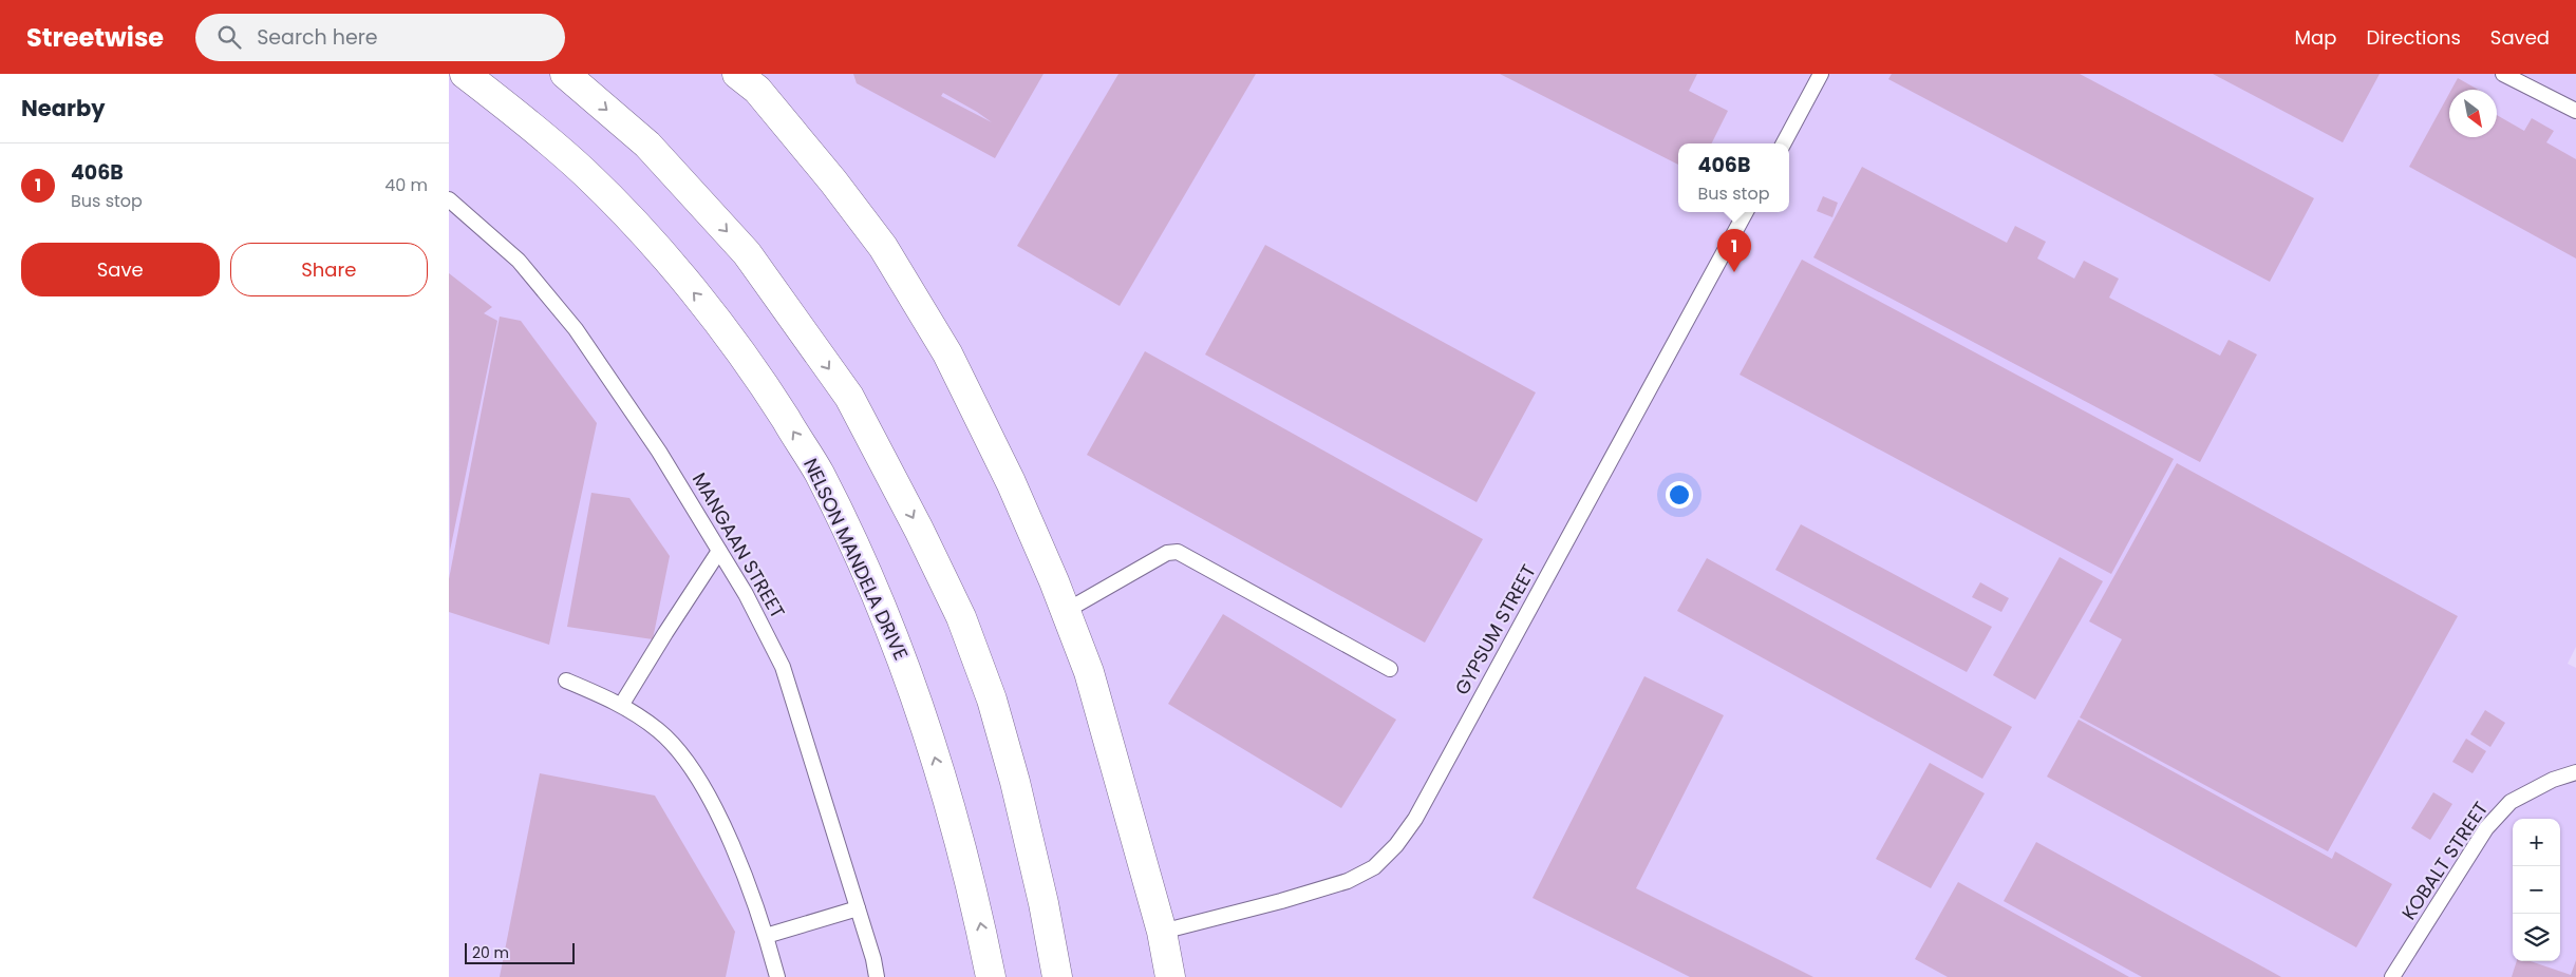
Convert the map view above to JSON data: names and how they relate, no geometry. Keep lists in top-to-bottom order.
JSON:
{
  "streets": {
    "main road": ["NELSON MANDELA DRIVE"],
    "lane": ["MANGAAN STREET", "GYPSUM STREET", "KOBALT STREET"]
  },
  "scale_bar": "20 m",
  "north": "bottom right",
  "page": {
    "header": "Streetwise",
    "search": "Search here",
    "nav": ["Map", "Directions", "Saved"],
    "heading": "Nearby",
    "list": [
      {
        "mark": "1",
        "name": "406B",
        "note": "Bus stop",
        "value": "40 m"
      }
    ],
    "popup": ["406B", "Bus stop"],
    "buttons": ["Save", "Share"],
    "pins": "1",
    "map_buttons": ["+", "−"],
    "scale": "20 m"
  }
}
